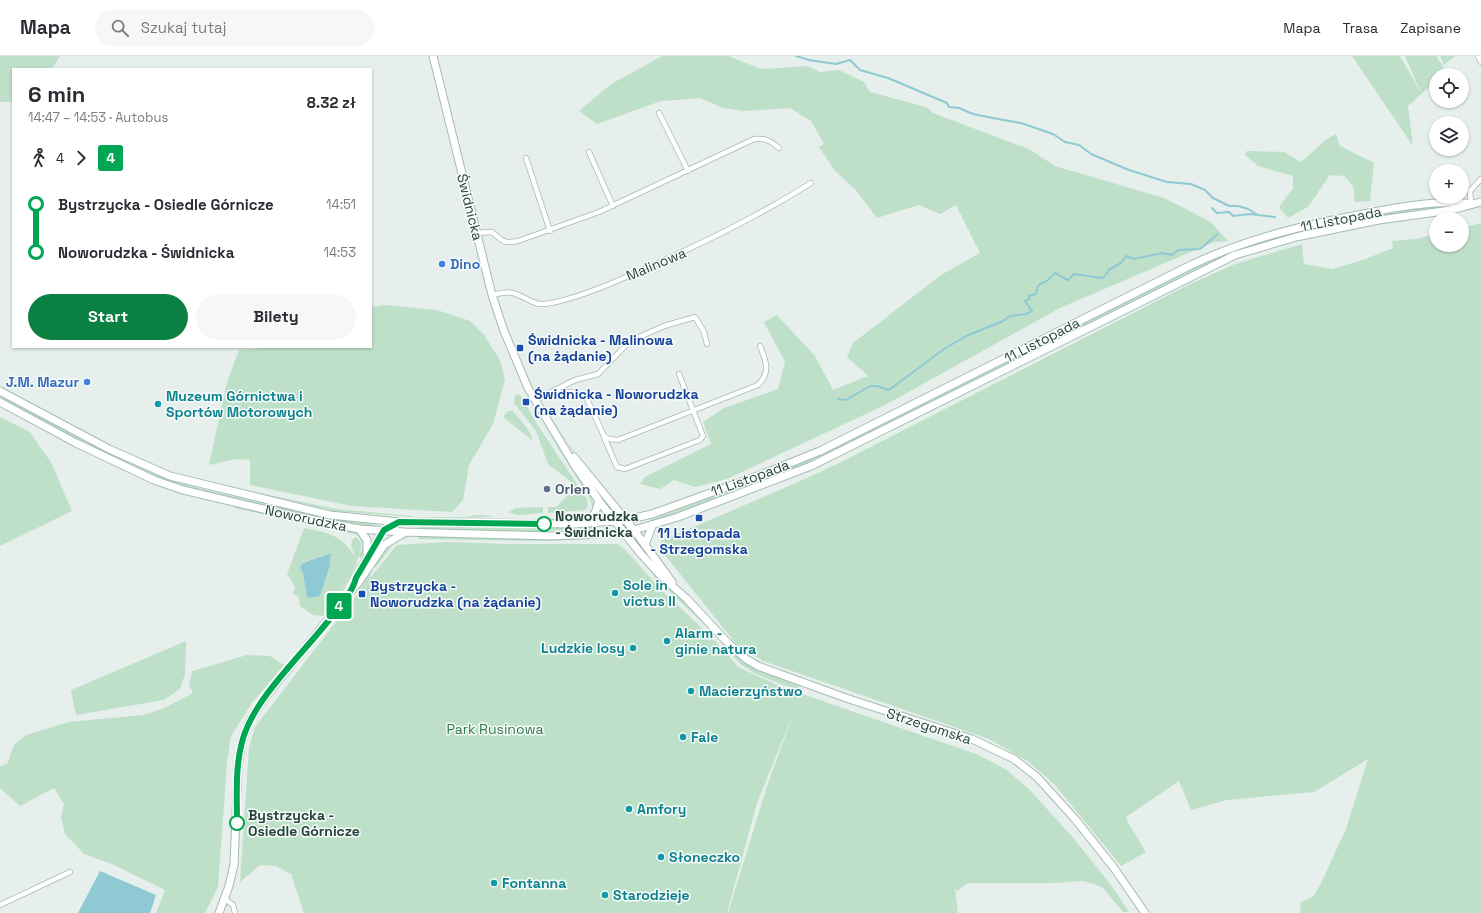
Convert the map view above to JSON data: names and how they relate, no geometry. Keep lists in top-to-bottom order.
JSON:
{
  "streets": {
    "main road": [
      "Świdnicka",
      "11 Listopada",
      "Noworudzka",
      "Strzegomska"
    ],
    "street": ["Malinowa"]
  },
  "crossings": [
    ["Świdnicka", "11 Listopada"],
    ["Świdnicka", "Malinowa"],
    ["Świdnicka", "Noworudzka"],
    ["Świdnicka", "Strzegomska"],
    ["11 Listopada", "Noworudzka"],
    ["11 Listopada", "Strzegomska"],
    ["Noworudzka", "Strzegomska"]
  ],
  "parks": ["Park Rusinowa"],
  "places": {
    "other": [
      "Dino",
      "J.M. Mazur",
      "Muzeum Górnictwa i Sportów Motorowych",
      "Orlen",
      "Noworudzka - Świdnicka",
      "Sole in victus II",
      "Alarm - ginie natura",
      "Ludzkie losy",
      "Macierzyństwo",
      "Fale",
      "Amfory",
      "Bystrzycka - Osiedle Górnicze",
      "Słoneczko",
      "Fontanna",
      "Starodzieje"
    ],
    "transit": [
      "Świdnicka - Malinowa (na żądanie)",
      "Świdnicka - Noworudzka (na żądanie)",
      "11 Listopada - Strzegomska",
      "Bystrzycka - Noworudzka (na żądanie)"
    ]
  },
  "lines": ["bus line 4"],
  "page": {
    "header": "Mapa",
    "search": "Szukaj tutaj",
    "nav": ["Mapa", "Trasa", "Zapisane"],
    "on_map": "4",
    "map_buttons": ["+", "−"],
    "heading": ["6 min", "14:47 – 14:53 · Autobus", "8.32 zł"],
    "legs": ["4", "4"],
    "list": [
      {
        "name": "Bystrzycka - Osiedle Górnicze",
        "value": "14:51"
      },
      {
        "name": "Noworudzka - Świdnicka",
        "value": "14:53"
      }
    ],
    "buttons": ["Start", "Bilety"]
  }
}
